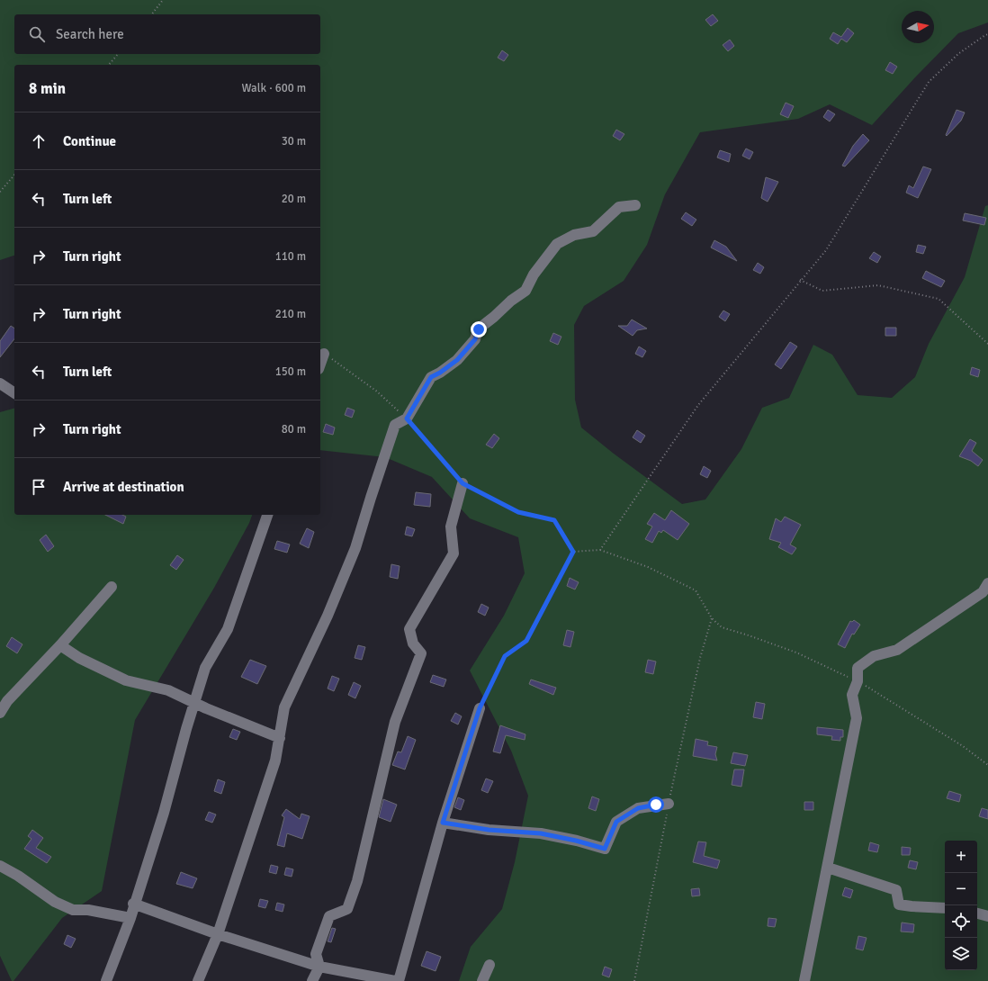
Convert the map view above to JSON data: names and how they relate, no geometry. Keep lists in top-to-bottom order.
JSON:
{
  "north": "right",
  "page": {
    "search": "Search here",
    "heading": ["8 min", "Walk · 600 m"],
    "list": [
      ["Continue", "30 m"],
      ["Turn left", "20 m"],
      ["Turn right", "110 m"],
      ["Turn right", "210 m"],
      ["Turn left", "150 m"],
      ["Turn right", "80 m"],
      "Arrive at destination"
    ],
    "map_buttons": ["+", "−"]
  }
}
